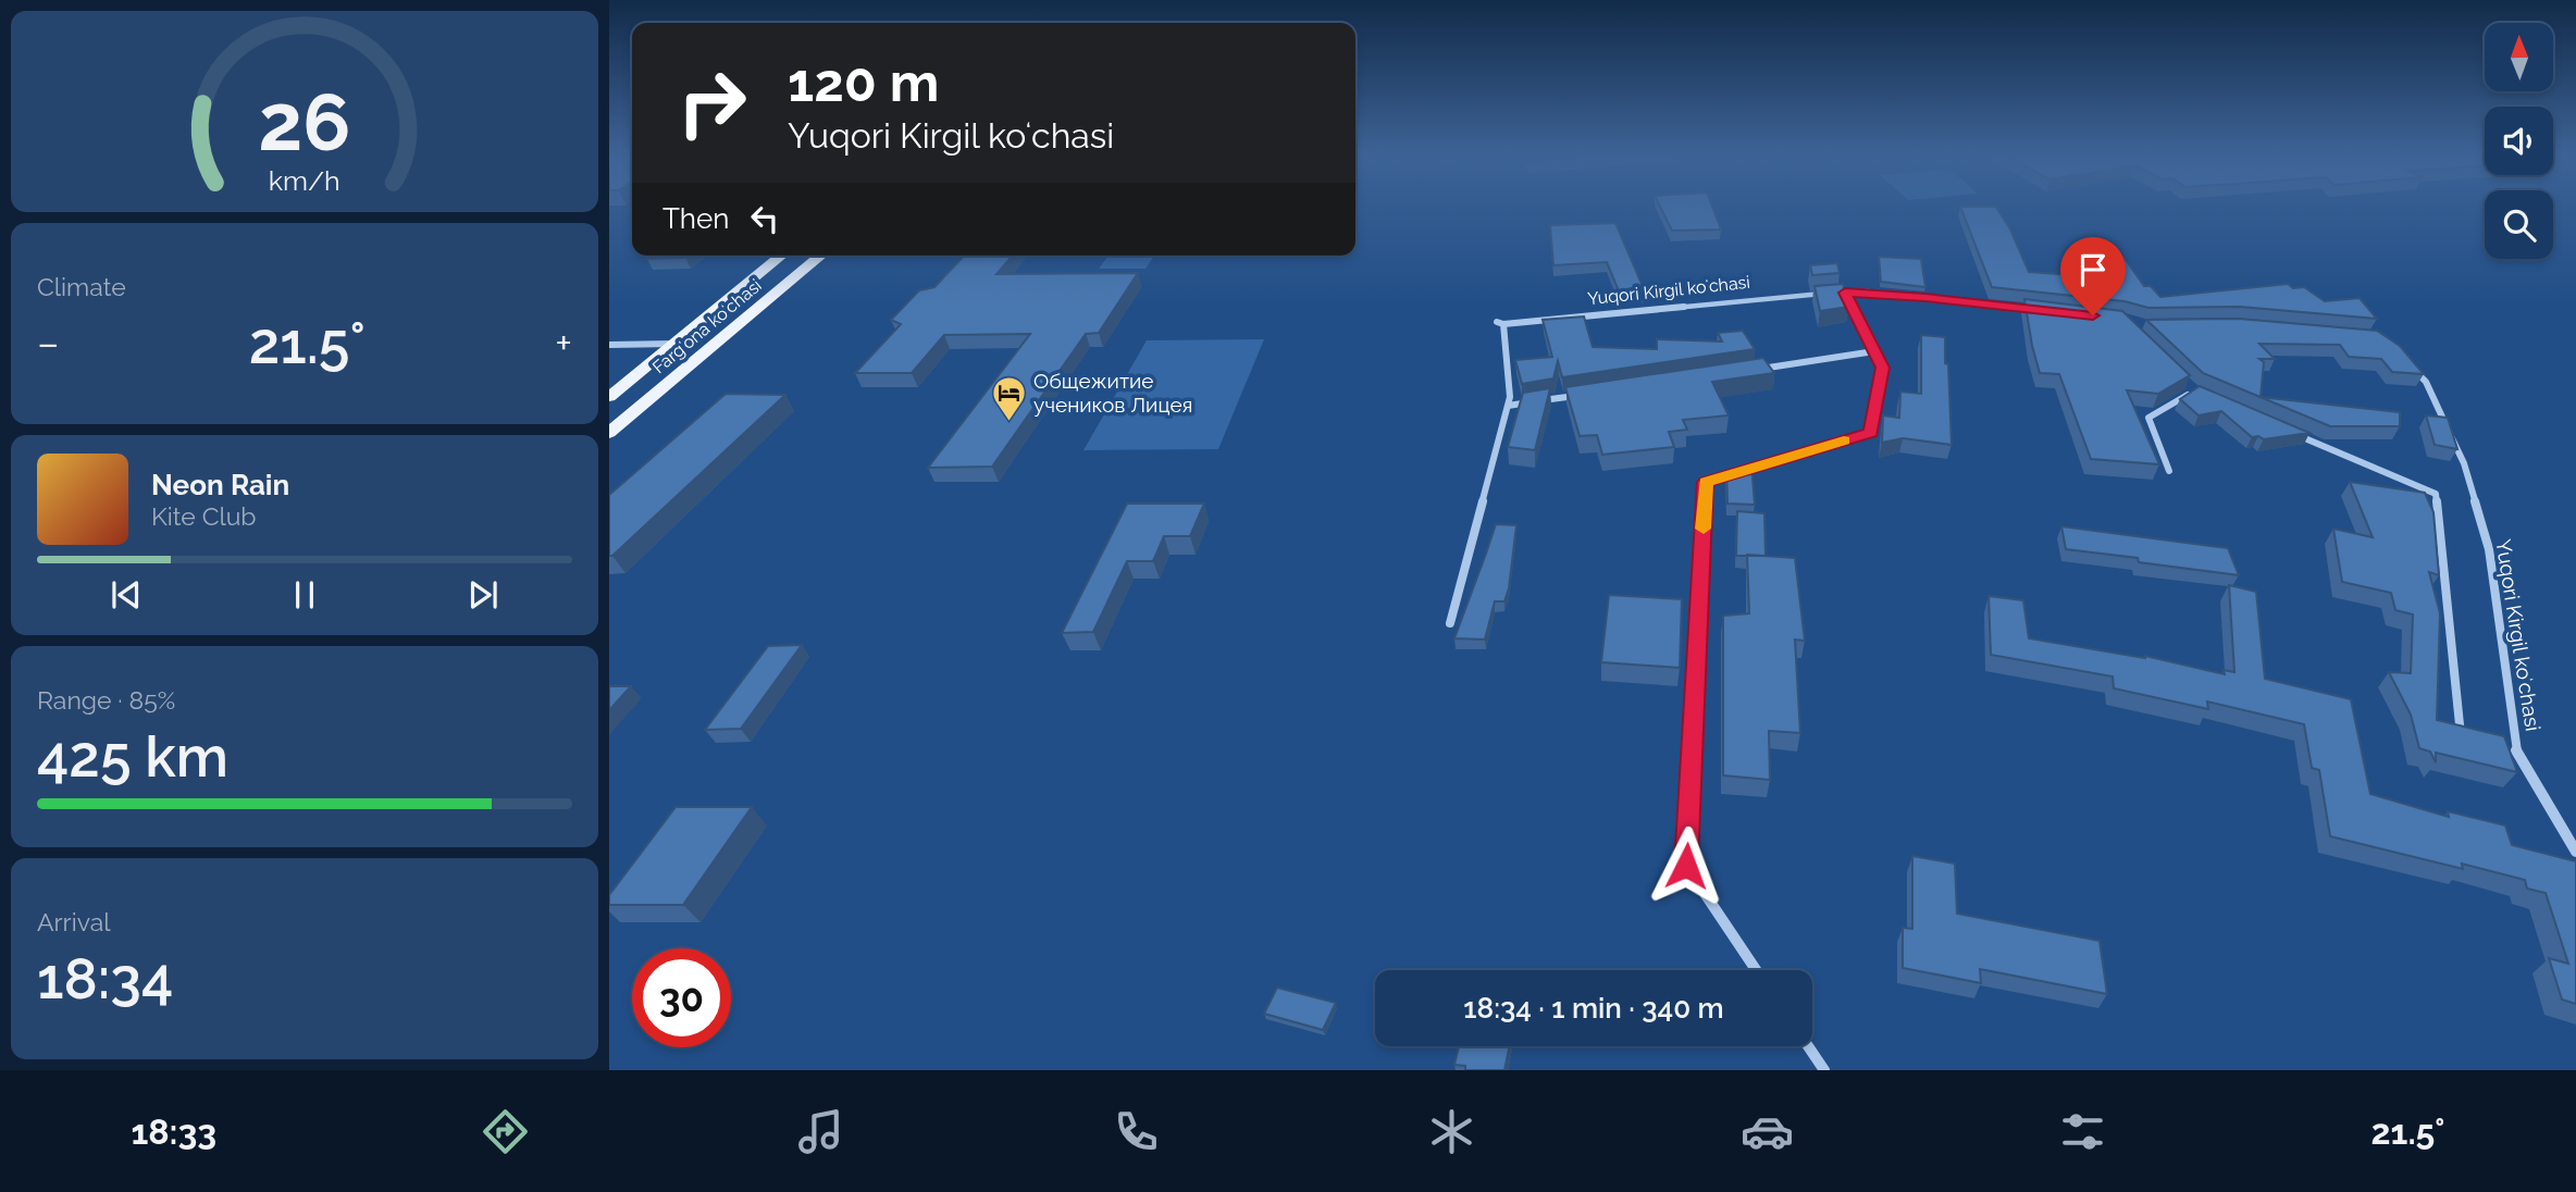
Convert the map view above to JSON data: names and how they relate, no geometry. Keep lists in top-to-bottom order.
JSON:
{
  "streets": {
    "main road": ["Fargʻona koʻchasi"],
    "street": ["Yuqori Kirgil koʻchasi"]
  },
  "places": {
    "hotel": ["Общежитие учеников Лицея"]
  },
  "north": "top",
  "page": {
    "turn": ["120 m", "Yuqori Kirgil koʻchasi"],
    "then": "Then",
    "tile": [
      "Climate",
      ["Range · 85%", "425 km"],
      ["Arrival", "18:34"]
    ],
    "heat": ["−", "21.5°", "+"],
    "song": ["Neon Rain", "Kite Club"],
    "limit": "30",
    "trip": "18:34 · 1 min · 340 m",
    "tabs": ["18:33", "21.5°"],
    "gauge": ["26", "km/h"]
  }
}
